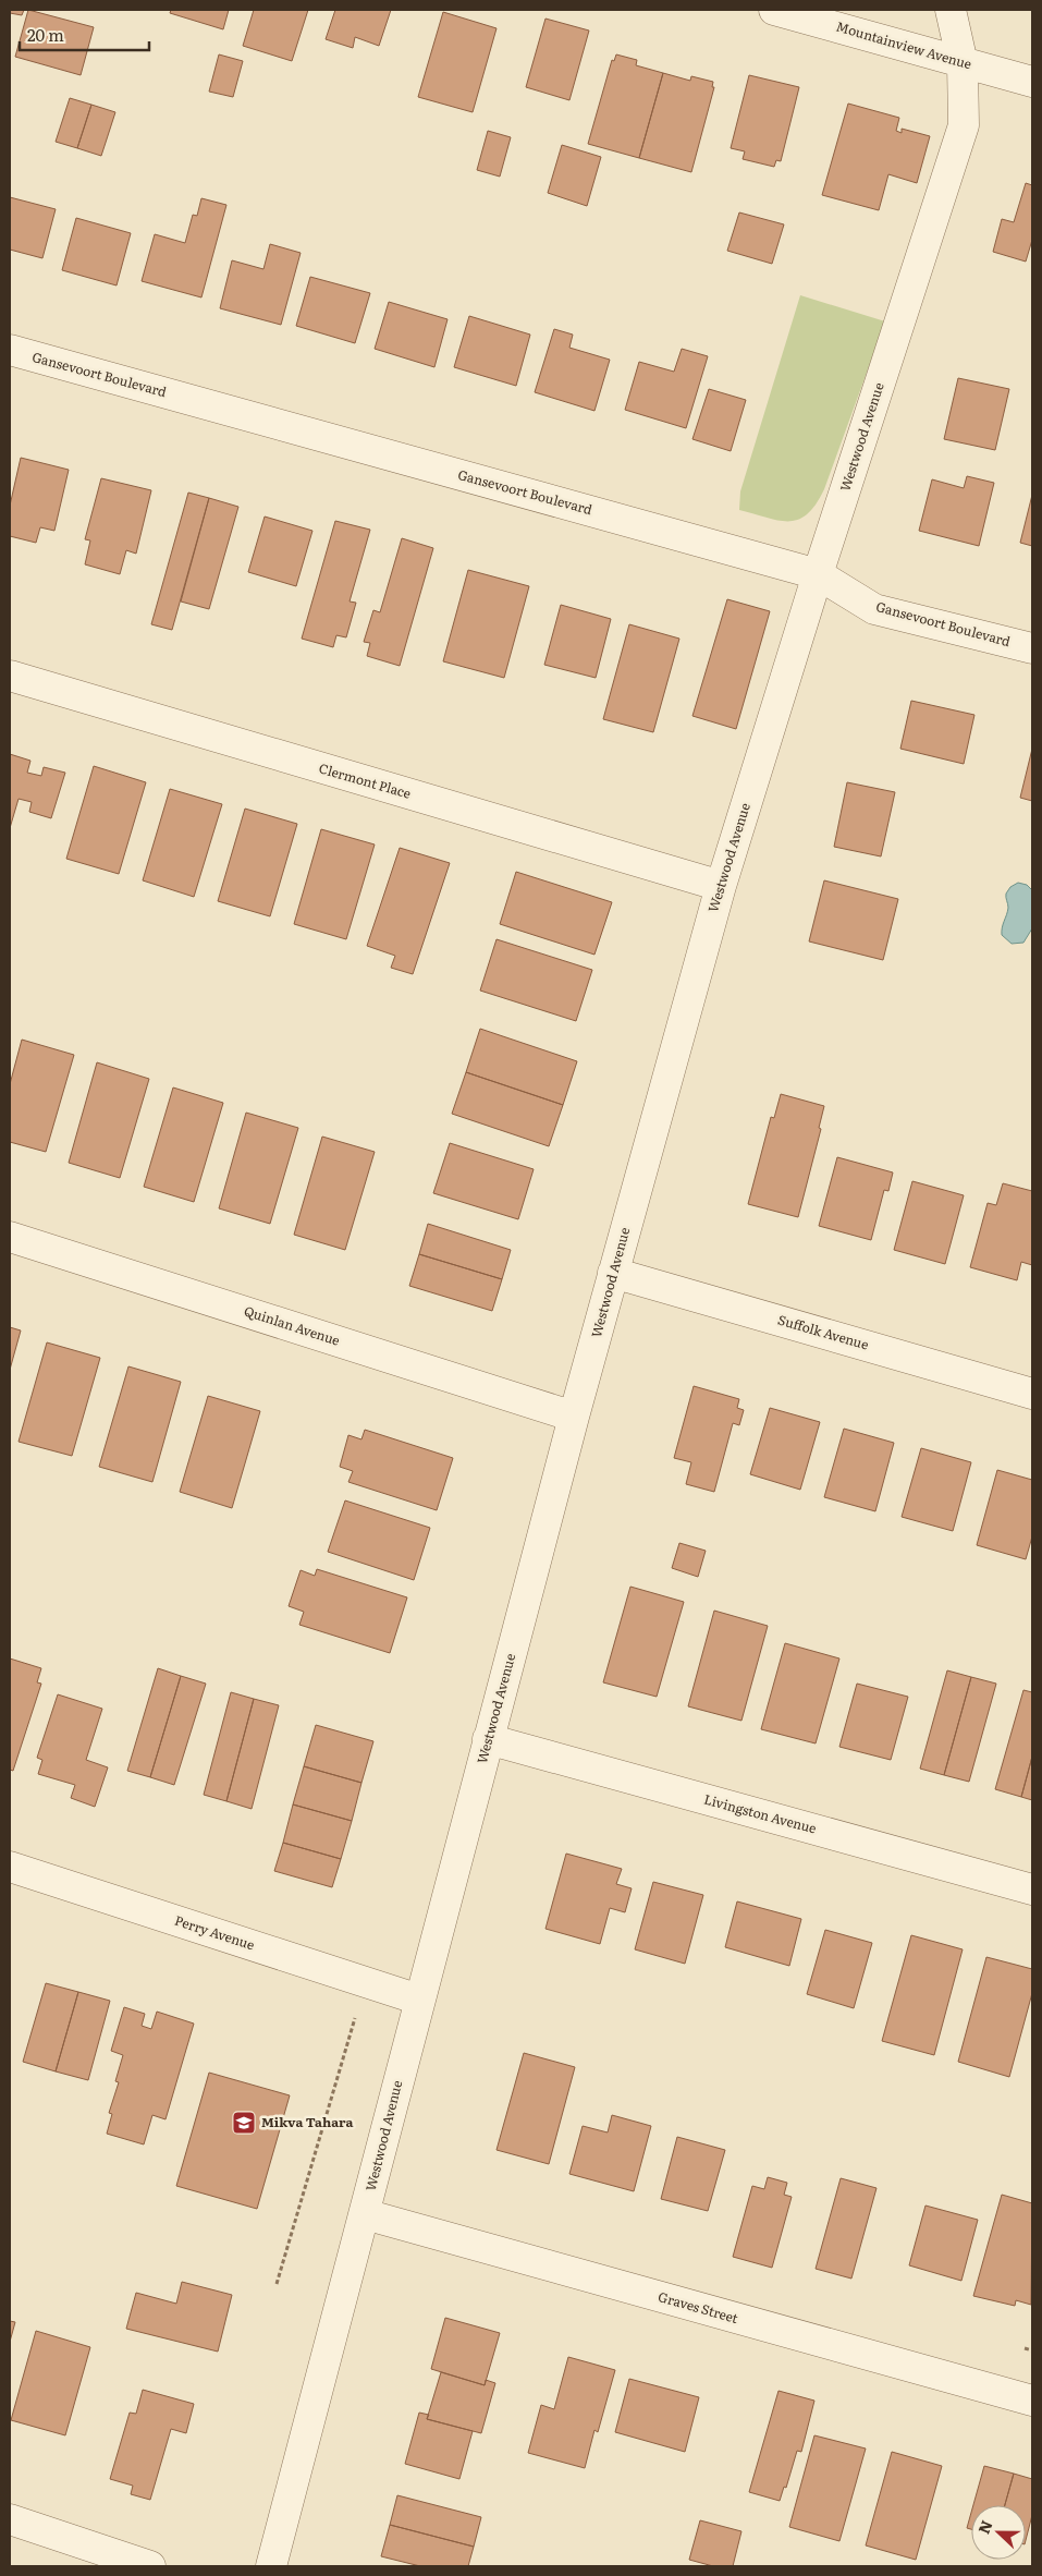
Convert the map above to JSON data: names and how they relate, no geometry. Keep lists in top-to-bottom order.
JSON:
{
  "streets": {
    "street": [
      "Mountainview Avenue",
      "Gansevoort Boulevard",
      "Westwood Avenue",
      "Clermont Place",
      "Quinlan Avenue",
      "Suffolk Avenue",
      "Livingston Avenue",
      "Perry Avenue",
      "Graves Street"
    ]
  },
  "crossings": [
    ["Mountainview Avenue", "Westwood Avenue"],
    ["Gansevoort Boulevard", "Westwood Avenue"],
    ["Westwood Avenue", "Clermont Place"],
    ["Westwood Avenue", "Quinlan Avenue"],
    ["Westwood Avenue", "Suffolk Avenue"],
    ["Westwood Avenue", "Livingston Avenue"],
    ["Westwood Avenue", "Perry Avenue"],
    ["Westwood Avenue", "Graves Street"]
  ],
  "places": {
    "school or university": ["Mikva Tahara"]
  },
  "scale_bar": "20 m",
  "north": "left"
}
